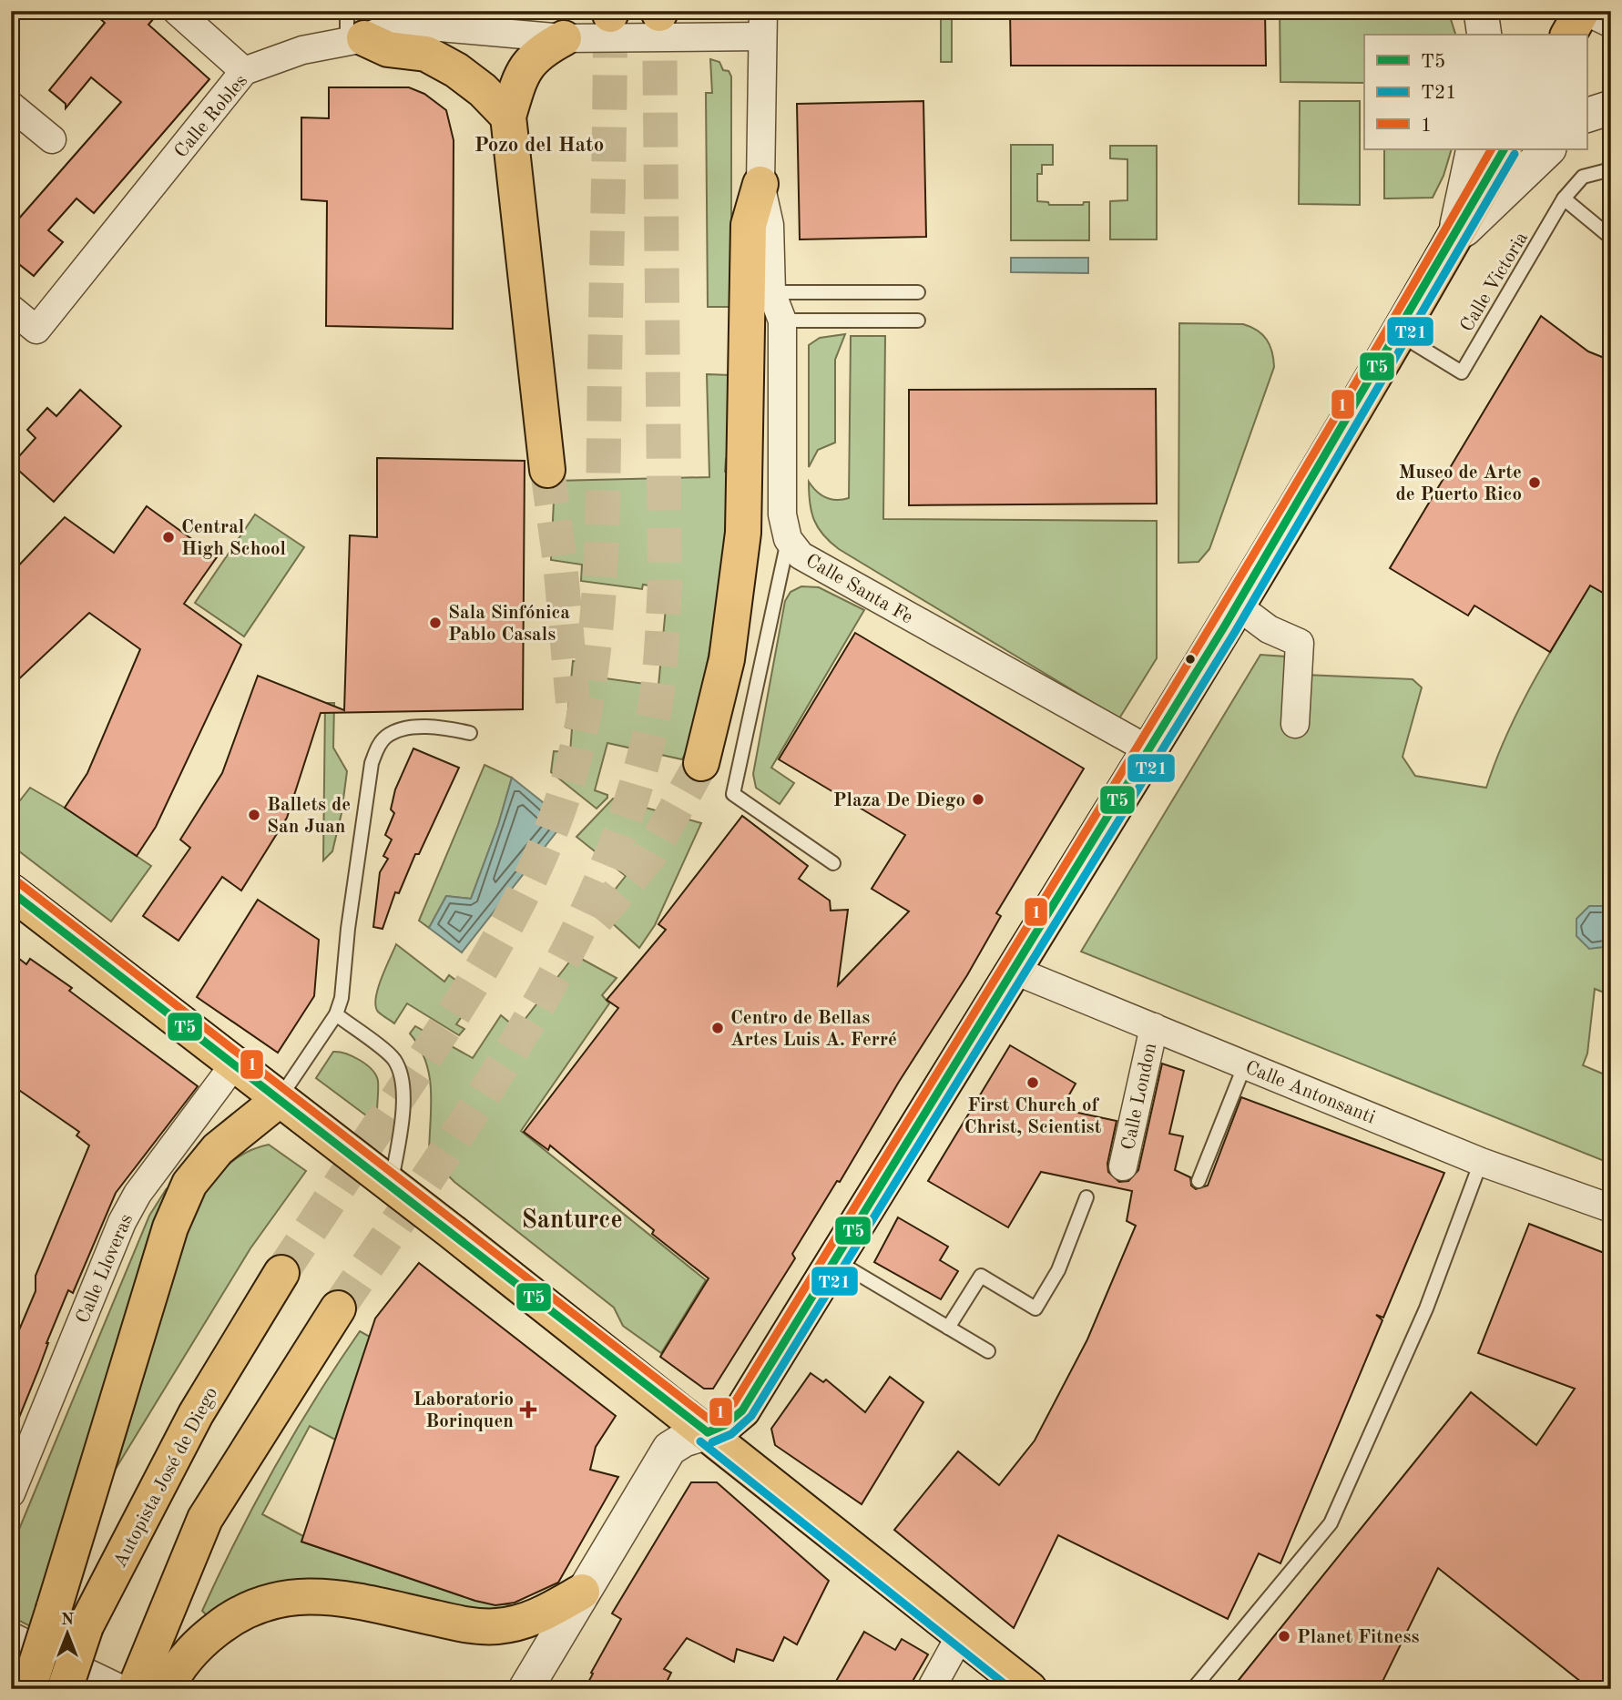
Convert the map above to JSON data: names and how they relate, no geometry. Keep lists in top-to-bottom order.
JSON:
{
  "streets": {
    "main road": ["Autopista José de Diego"],
    "street": [
      "Calle Robles",
      "Calle Santa Fe",
      "Calle Antonsanti",
      "Calle London",
      "Calle Lloveras"
    ],
    "lane": ["Calle Victoria"]
  },
  "crossings": [
    ["Calle Robles", "Calle Santa Fe"],
    ["Calle Antonsanti", "Calle London"]
  ],
  "districts": ["Pozo del Hato", "Santurce"],
  "places": {
    "other": [
      "Museo de Arte de Puerto Rico",
      "Central High School",
      "Sala Sinfónica Pablo Casals",
      "Plaza De Diego",
      "Ballets de San Juan",
      "Centro de Bellas Artes Luis A. Ferré",
      "First Church of Christ, Scientist",
      "Planet Fitness"
    ],
    "health": ["Laboratorio Borinquen"]
  },
  "lines": ["transit line T5", "transit line 1", "transit line T21"],
  "legend": ["T5", "T21", "1"],
  "north": "top"
}
